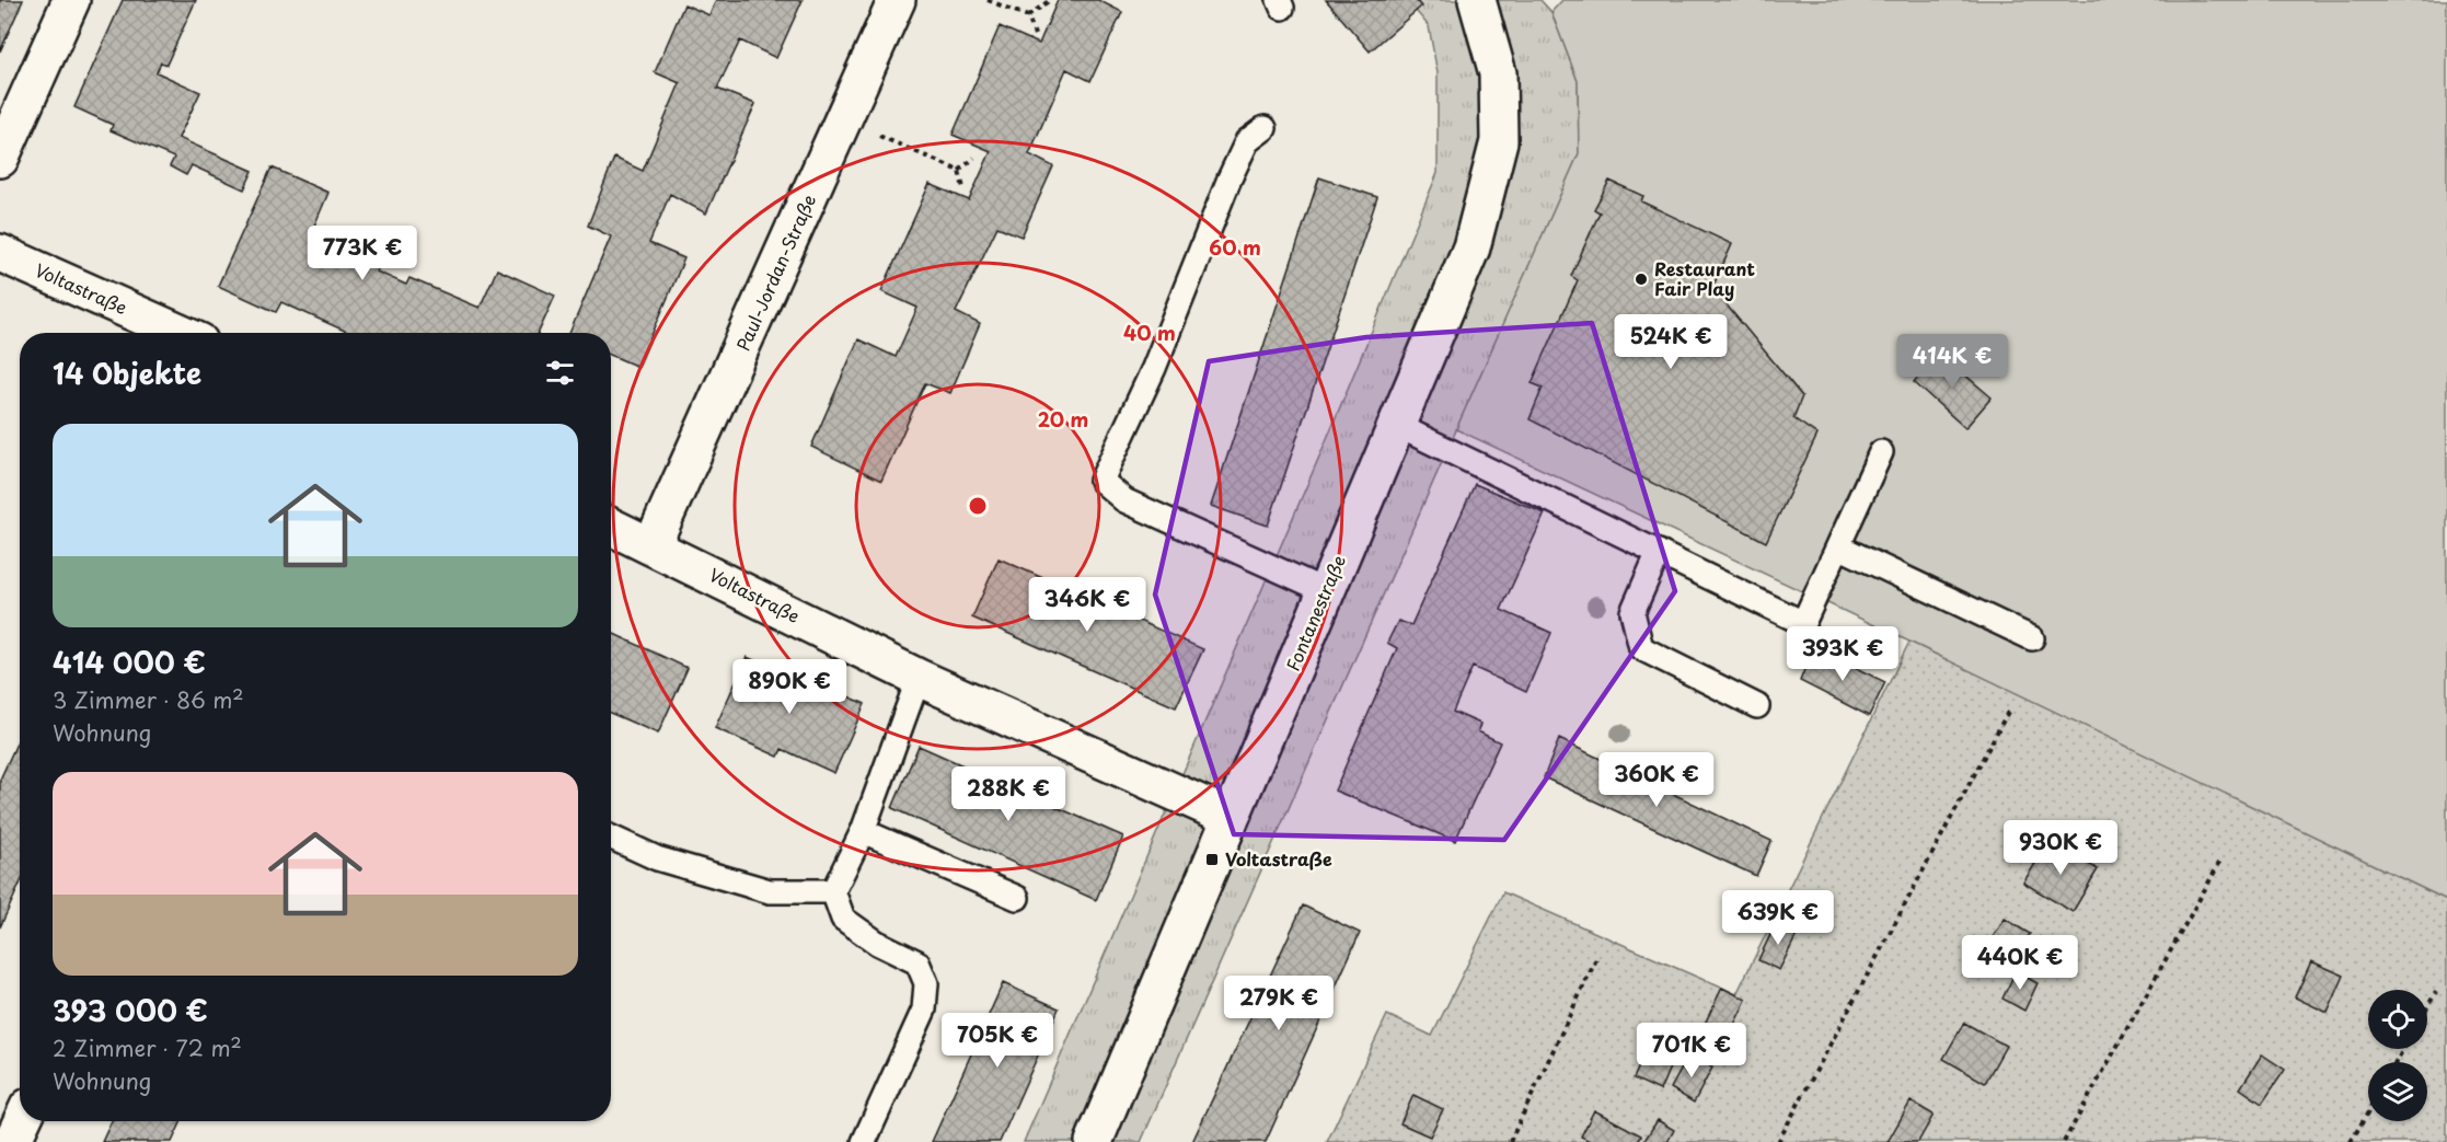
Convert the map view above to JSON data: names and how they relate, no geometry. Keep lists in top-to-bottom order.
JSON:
{
  "streets": {
    "street": ["Paul-Jordan-Straße", "Voltastraße", "Fontanestraße"]
  },
  "crossings": [
    ["Paul-Jordan-Straße", "Voltastraße"],
    ["Voltastraße", "Fontanestraße"]
  ],
  "places": {
    "other": ["Restaurant Fair Play"],
    "transit": ["Voltastraße"]
  },
  "page": {
    "price": [
      "773K €",
      "524K €",
      "414K €",
      "346K €",
      "393K €",
      "890K €",
      "360K €",
      "288K €",
      "930K €",
      "639K €",
      "440K €",
      "279K €",
      "705K €",
      "701K €"
    ],
    "heading": "14 Objekte",
    "list": [
      {
        "name": "414 000 €",
        "note": "3 Zimmer · 86 m² · Wohnung"
      },
      {
        "name": "393 000 €",
        "note": "2 Zimmer · 72 m² · Wohnung"
      }
    ]
  },
  "rings": ["60 m", "40 m", "20 m"]
}
